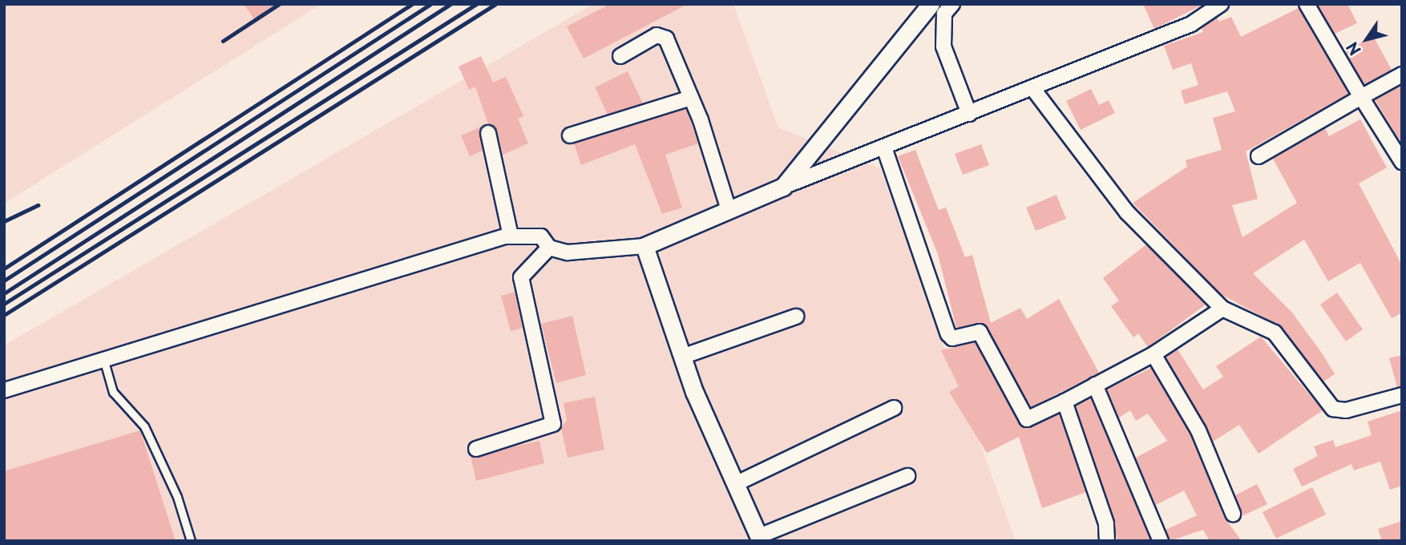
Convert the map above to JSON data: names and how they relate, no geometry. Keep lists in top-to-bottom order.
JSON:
{
  "north": "bottom left"
}
